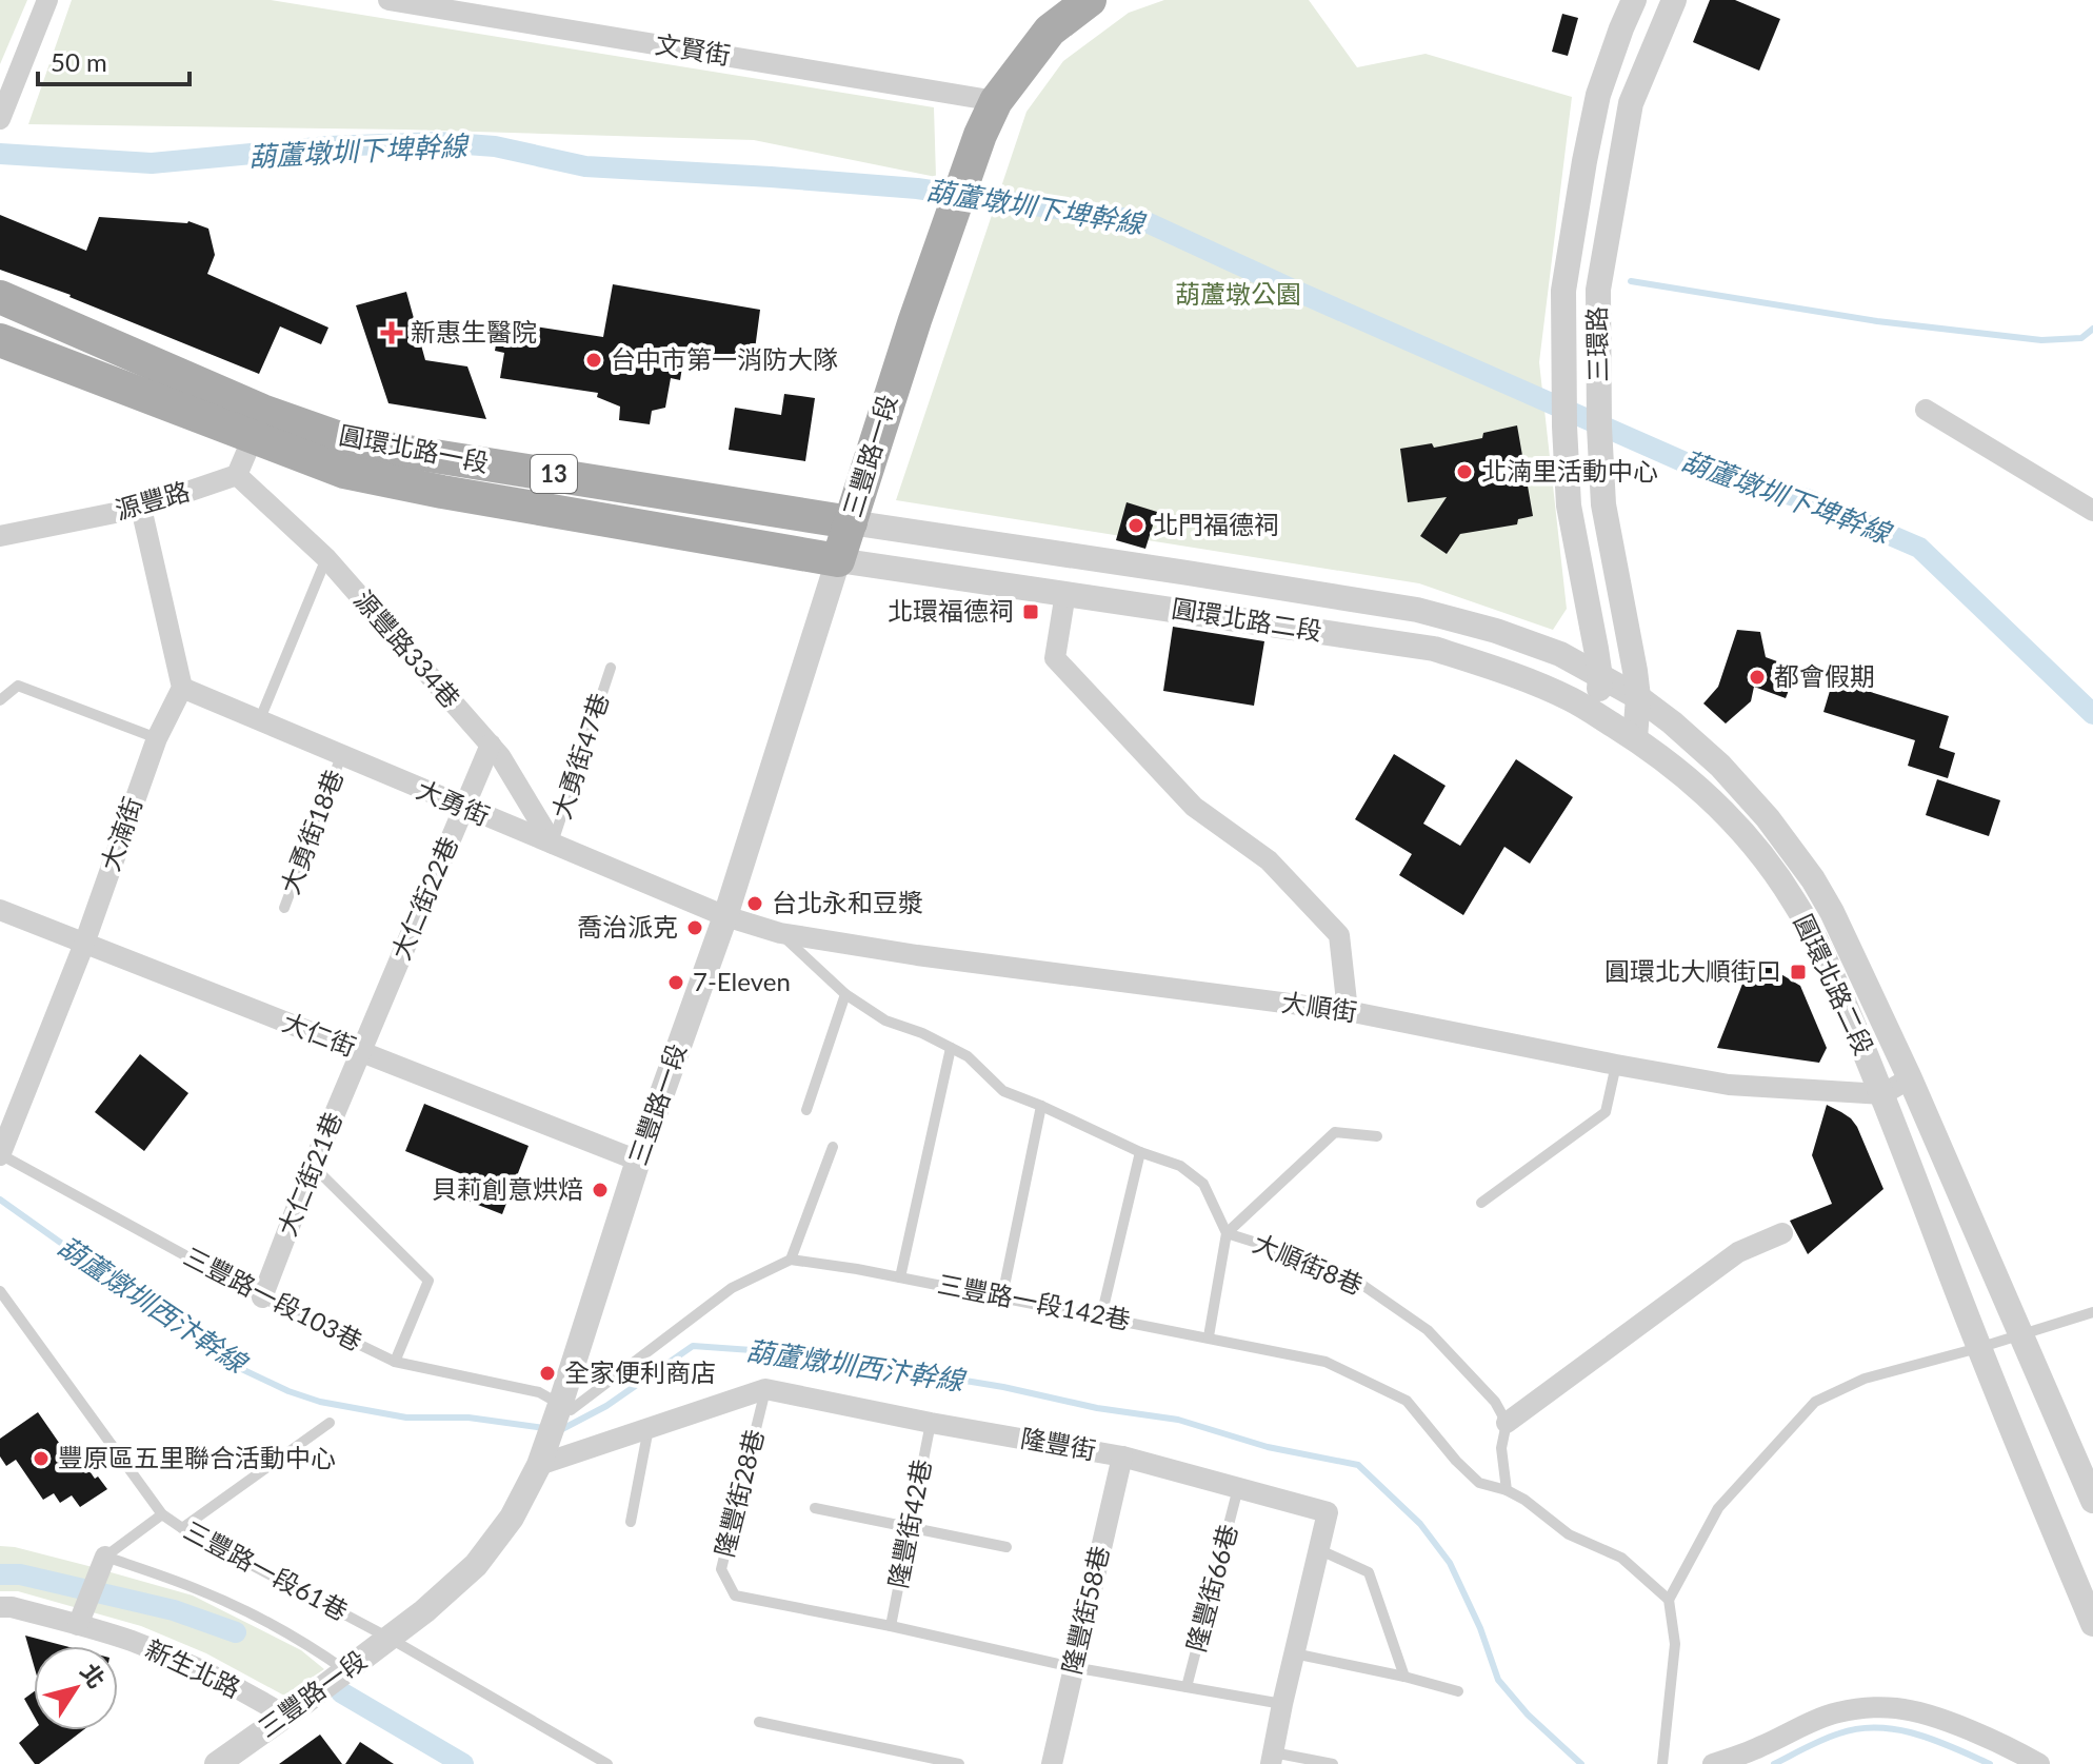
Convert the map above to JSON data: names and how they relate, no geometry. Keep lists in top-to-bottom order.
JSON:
{
  "streets": {
    "main road": ["圓環北路一段", "三豐路一段", "13"],
    "street": [
      "文賢街",
      "三環路",
      "源豐路",
      "圓環北路二段",
      "源豐路334巷",
      "大勇街",
      "大湳街",
      "大仁街22巷",
      "大順街",
      "大仁街",
      "大仁街21巷",
      "隆豐街",
      "隆豐街58巷",
      "新生北路"
    ],
    "lane": [
      "大勇街47巷",
      "大勇街18巷",
      "大順街8巷",
      "三豐路一段103巷",
      "三豐路一段142巷",
      "隆豐街28巷",
      "隆豐街42巷",
      "三豐路一段61巷",
      "隆豐街66巷"
    ]
  },
  "crossings": [
    ["文賢街", "三豐路一段"],
    ["三環路", "圓環北路二段"],
    ["圓環北路一段", "三豐路一段"],
    ["圓環北路一段", "圓環北路二段"],
    ["三豐路一段", "圓環北路二段"],
    ["三豐路一段", "大勇街"],
    ["三豐路一段", "大順街"],
    ["三豐路一段", "大仁街"],
    ["三豐路一段", "三豐路一段103巷"],
    ["三豐路一段", "隆豐街"],
    ["三豐路一段", "三豐路一段61巷"],
    ["三豐路一段", "新生北路"],
    ["源豐路", "源豐路334巷"],
    ["圓環北路二段", "大順街"],
    ["源豐路334巷", "大勇街47巷"],
    ["源豐路334巷", "大勇街"],
    ["源豐路334巷", "大仁街22巷"],
    ["大勇街47巷", "大勇街"],
    ["大勇街", "大勇街18巷"],
    ["大勇街", "大湳街"],
    ["大勇街", "大仁街22巷"],
    ["大勇街", "大順街"],
    ["大湳街", "大仁街"],
    ["大湳街", "三豐路一段103巷"],
    ["大仁街22巷", "大仁街"],
    ["大仁街22巷", "大仁街21巷"],
    ["大順街", "大順街8巷"],
    ["大仁街", "大仁街21巷"],
    ["大仁街21巷", "三豐路一段103巷"],
    ["隆豐街", "隆豐街28巷"],
    ["隆豐街", "隆豐街42巷"],
    ["隆豐街", "隆豐街66巷"],
    ["隆豐街", "隆豐街58巷"],
    ["隆豐街28巷", "隆豐街42巷"]
  ],
  "water": ["葫蘆墩圳下埤幹線", "葫蘆燉圳西汴幹線"],
  "parks": ["葫蘆墩公園"],
  "places": {
    "health": ["新惠生醫院"],
    "other": [
      "台中市第一消防大隊",
      "北湳里活動中心",
      "北門福德祠",
      "都會假期",
      "台北永和豆漿",
      "喬治派克",
      "7-Eleven",
      "貝莉創意烘焙",
      "全家便利商店",
      "豐原區五里聯合活動中心"
    ],
    "transit": ["北環福德祠", "圓環北大順街口"]
  },
  "scale_bar": "50 m",
  "north": "top right"
}
